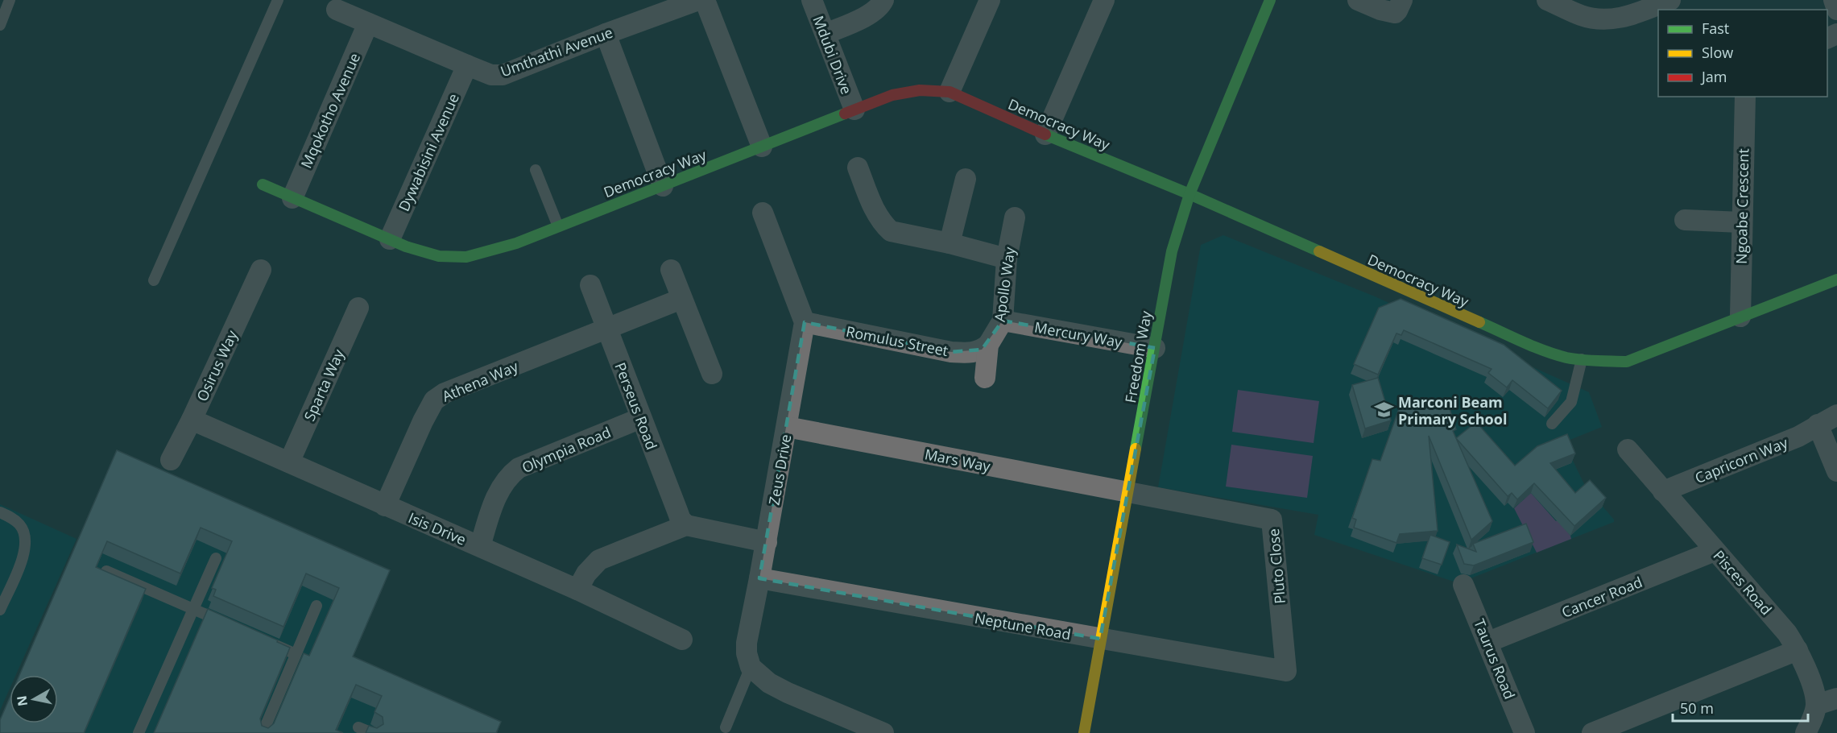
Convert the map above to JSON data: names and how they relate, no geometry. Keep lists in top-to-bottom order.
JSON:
{
  "streets": {
    "street": [
      "Umthathi Avenue",
      "Mdubi Drive",
      "Mqokotho Avenue",
      "Democracy Way",
      "Dywabisini Avenue",
      "Ngoabe Crescent",
      "Apollo Way",
      "Mercury Way",
      "Romulus Street",
      "Freedom Way",
      "Osirus Way",
      "Athena Way",
      "Sparta Way",
      "Perseus Road",
      "Olympia Road",
      "Mars Way",
      "Capricorn Way",
      "Zeus Drive",
      "Isis Drive",
      "Pluto Close",
      "Pisces Road",
      "Cancer Road",
      "Neptune Road",
      "Taurus Road"
    ]
  },
  "crossings": [
    ["Umthathi Avenue", "Mqokotho Avenue"],
    ["Umthathi Avenue", "Dywabisini Avenue"],
    ["Mdubi Drive", "Democracy Way"],
    ["Mqokotho Avenue", "Democracy Way"],
    ["Democracy Way", "Dywabisini Avenue"],
    ["Democracy Way", "Ngoabe Crescent"],
    ["Democracy Way", "Freedom Way"],
    ["Apollo Way", "Mercury Way"],
    ["Apollo Way", "Romulus Street"],
    ["Mercury Way", "Freedom Way"],
    ["Romulus Street", "Zeus Drive"],
    ["Freedom Way", "Mars Way"],
    ["Freedom Way", "Pluto Close"],
    ["Freedom Way", "Neptune Road"],
    ["Osirus Way", "Isis Drive"],
    ["Athena Way", "Perseus Road"],
    ["Athena Way", "Isis Drive"],
    ["Sparta Way", "Isis Drive"],
    ["Perseus Road", "Olympia Road"],
    ["Olympia Road", "Isis Drive"],
    ["Mars Way", "Zeus Drive"],
    ["Mars Way", "Pluto Close"],
    ["Capricorn Way", "Pisces Road"],
    ["Zeus Drive", "Neptune Road"],
    ["Pluto Close", "Neptune Road"],
    ["Pisces Road", "Cancer Road"],
    ["Cancer Road", "Taurus Road"]
  ],
  "places": {
    "school or university": ["Marconi Beam Primary School"]
  },
  "legend": ["Fast", "Slow", "Jam"],
  "scale_bar": "50 m",
  "north": "left"
}
